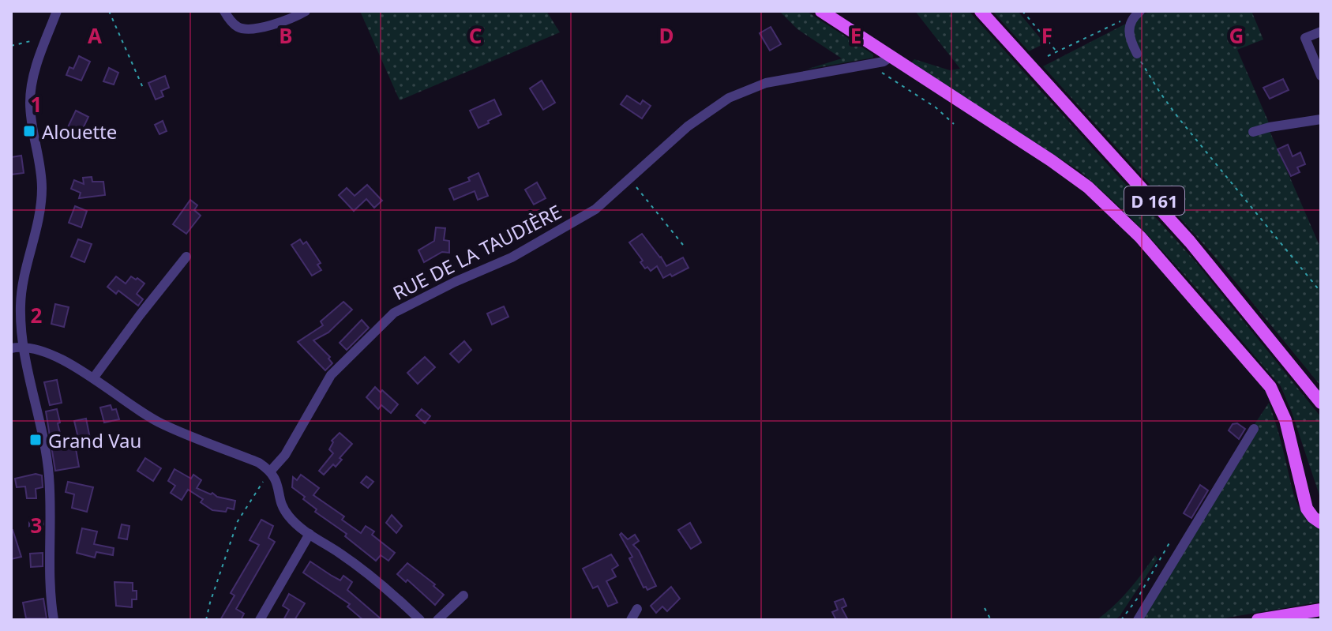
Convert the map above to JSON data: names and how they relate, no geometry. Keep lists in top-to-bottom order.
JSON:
{
  "streets": {
    "main road": ["D 161"],
    "street": ["RUE DE LA TAUDIÈRE"]
  },
  "places": {
    "transit": ["Alouette", "Grand Vau"]
  },
  "grid": {
    "columns": [
      "A",
      "B",
      "C",
      "D",
      "E",
      "F",
      "G"
    ],
    "rows": ["1", "2", "3"]
  }
}
